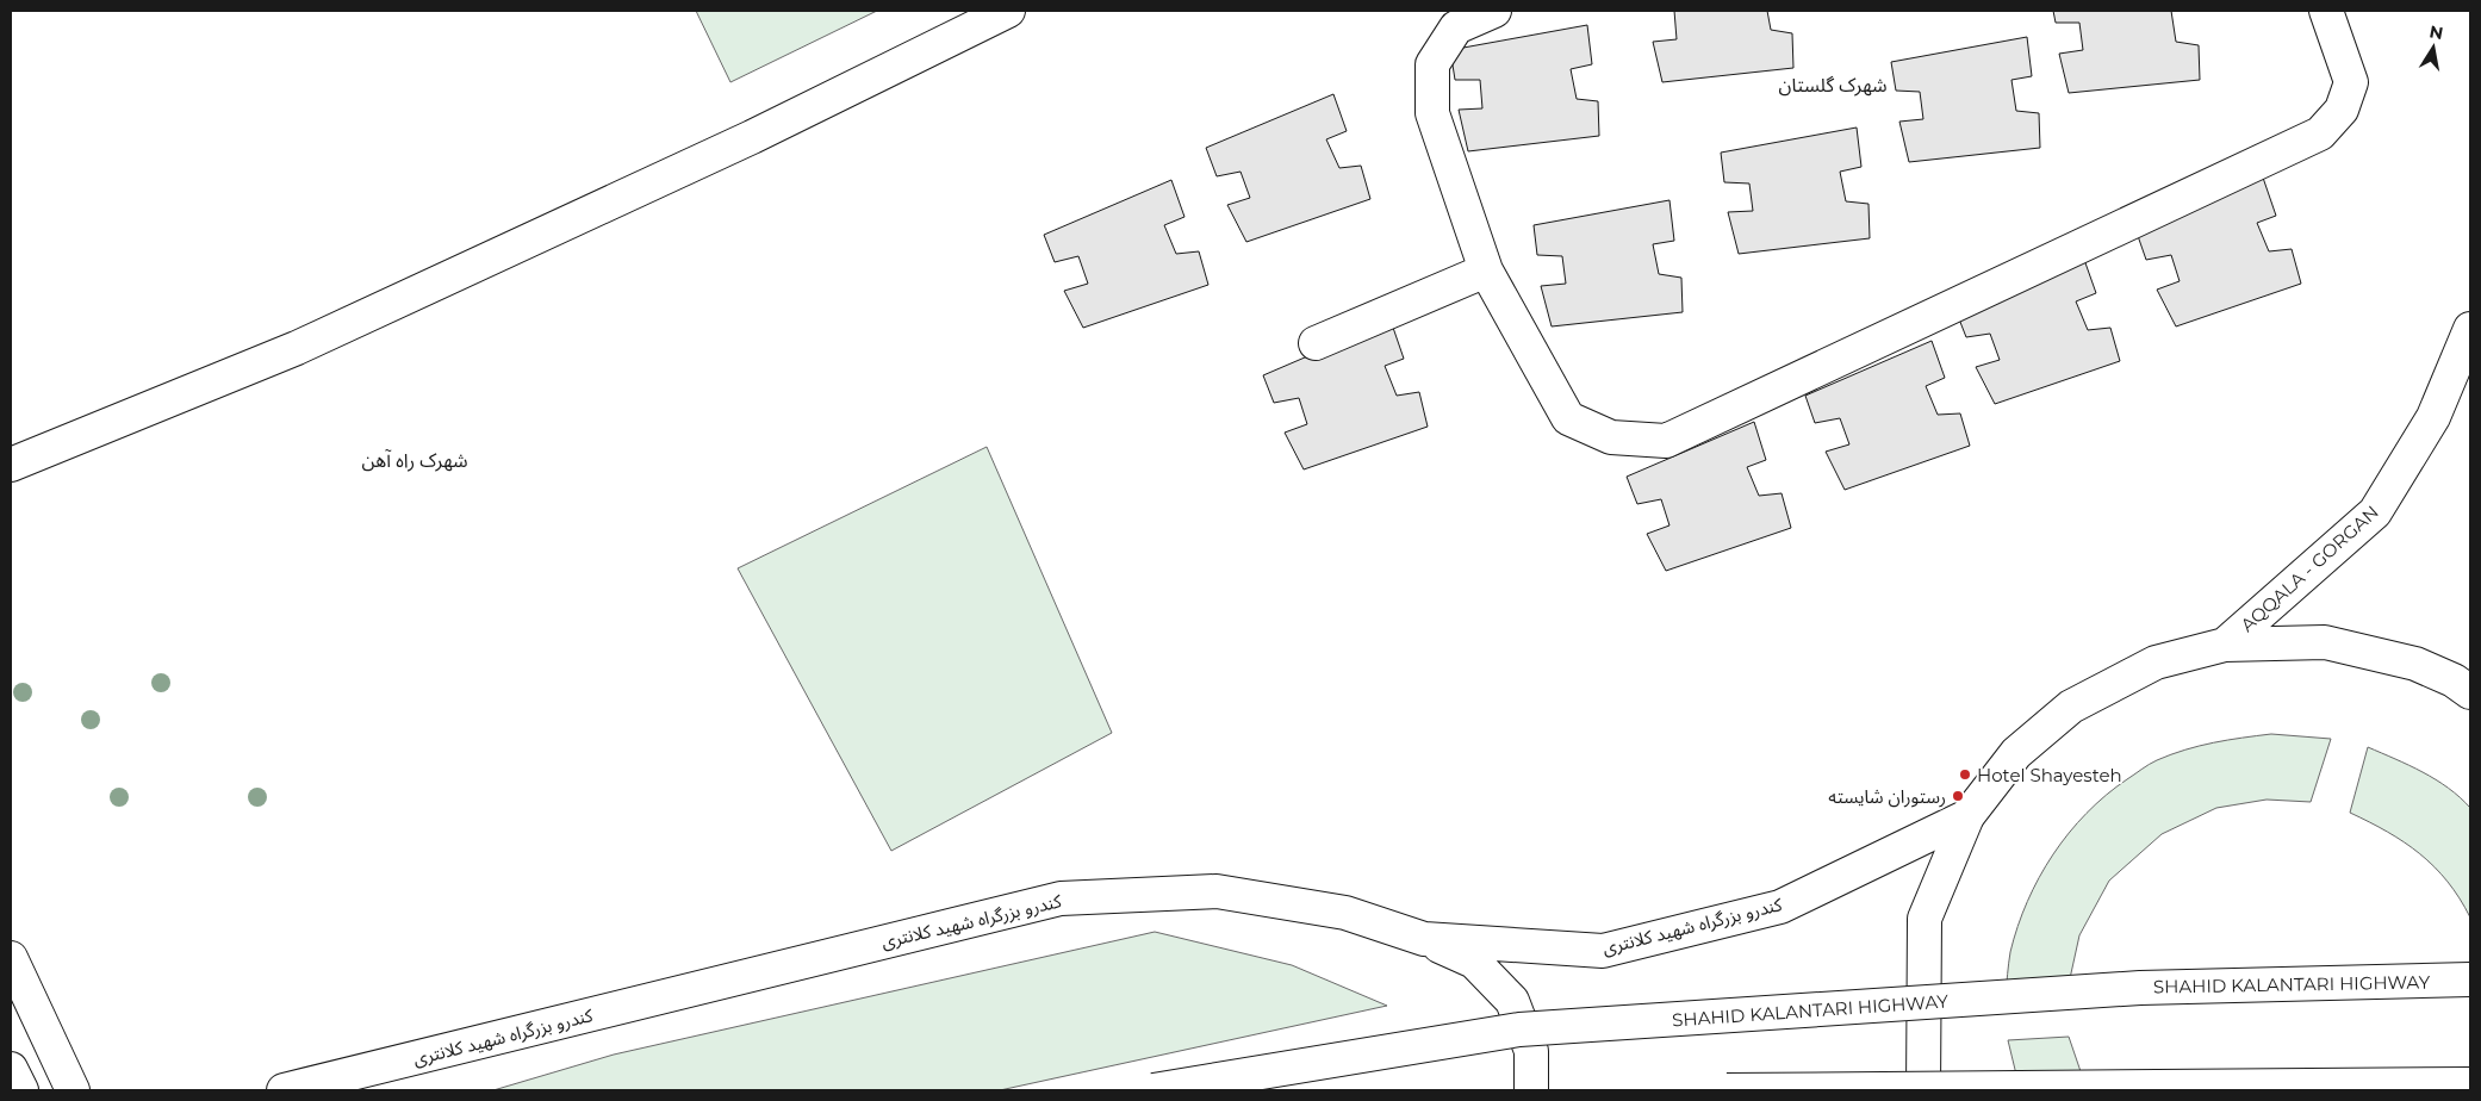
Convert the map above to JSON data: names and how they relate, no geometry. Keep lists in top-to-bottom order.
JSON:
{
  "streets": {
    "main road": ["AQQALA - GORGAN", "کندرو بزرگراه شهید کلانتری", "SHAHID KALANTARI HIGHWAY"]
  },
  "districts": ["شهرک گلستان", "شهرک راه آهن"],
  "places": ["Hotel Shayesteh", "رستوران شایسته"],
  "north": "top"
}
